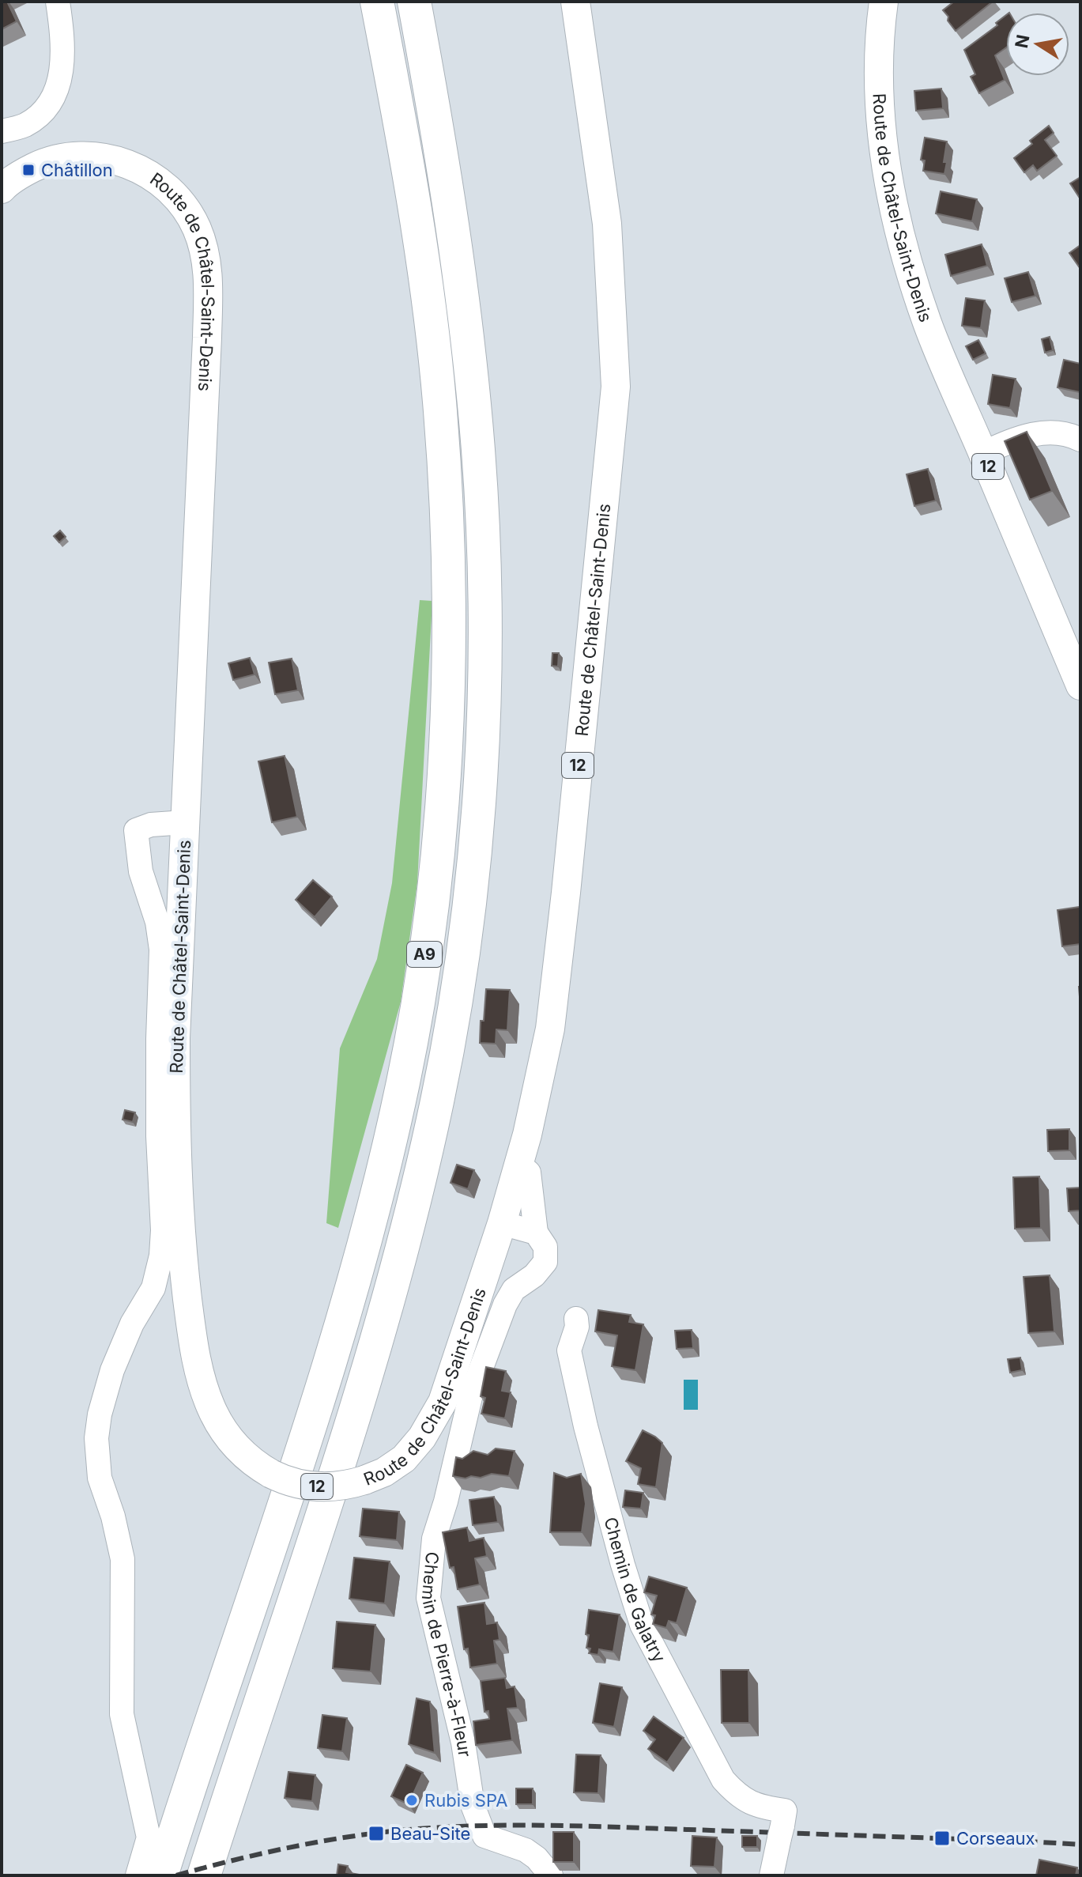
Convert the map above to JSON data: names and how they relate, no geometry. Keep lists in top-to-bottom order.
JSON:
{
  "streets": {
    "highway": ["A9"],
    "main road": ["Route de Châtel-Saint-Denis", "12"],
    "street": ["Chemin de Galatry", "Chemin de Pierre-à-Fleur"]
  },
  "crossings": [
    ["Route de Châtel-Saint-Denis", "Chemin de Pierre-à-Fleur"]
  ],
  "places": {
    "transit": ["Châtillon", "Beau-Site", "Corseaux"],
    "other": ["Rubis SPA"]
  },
  "north": "left"
}
